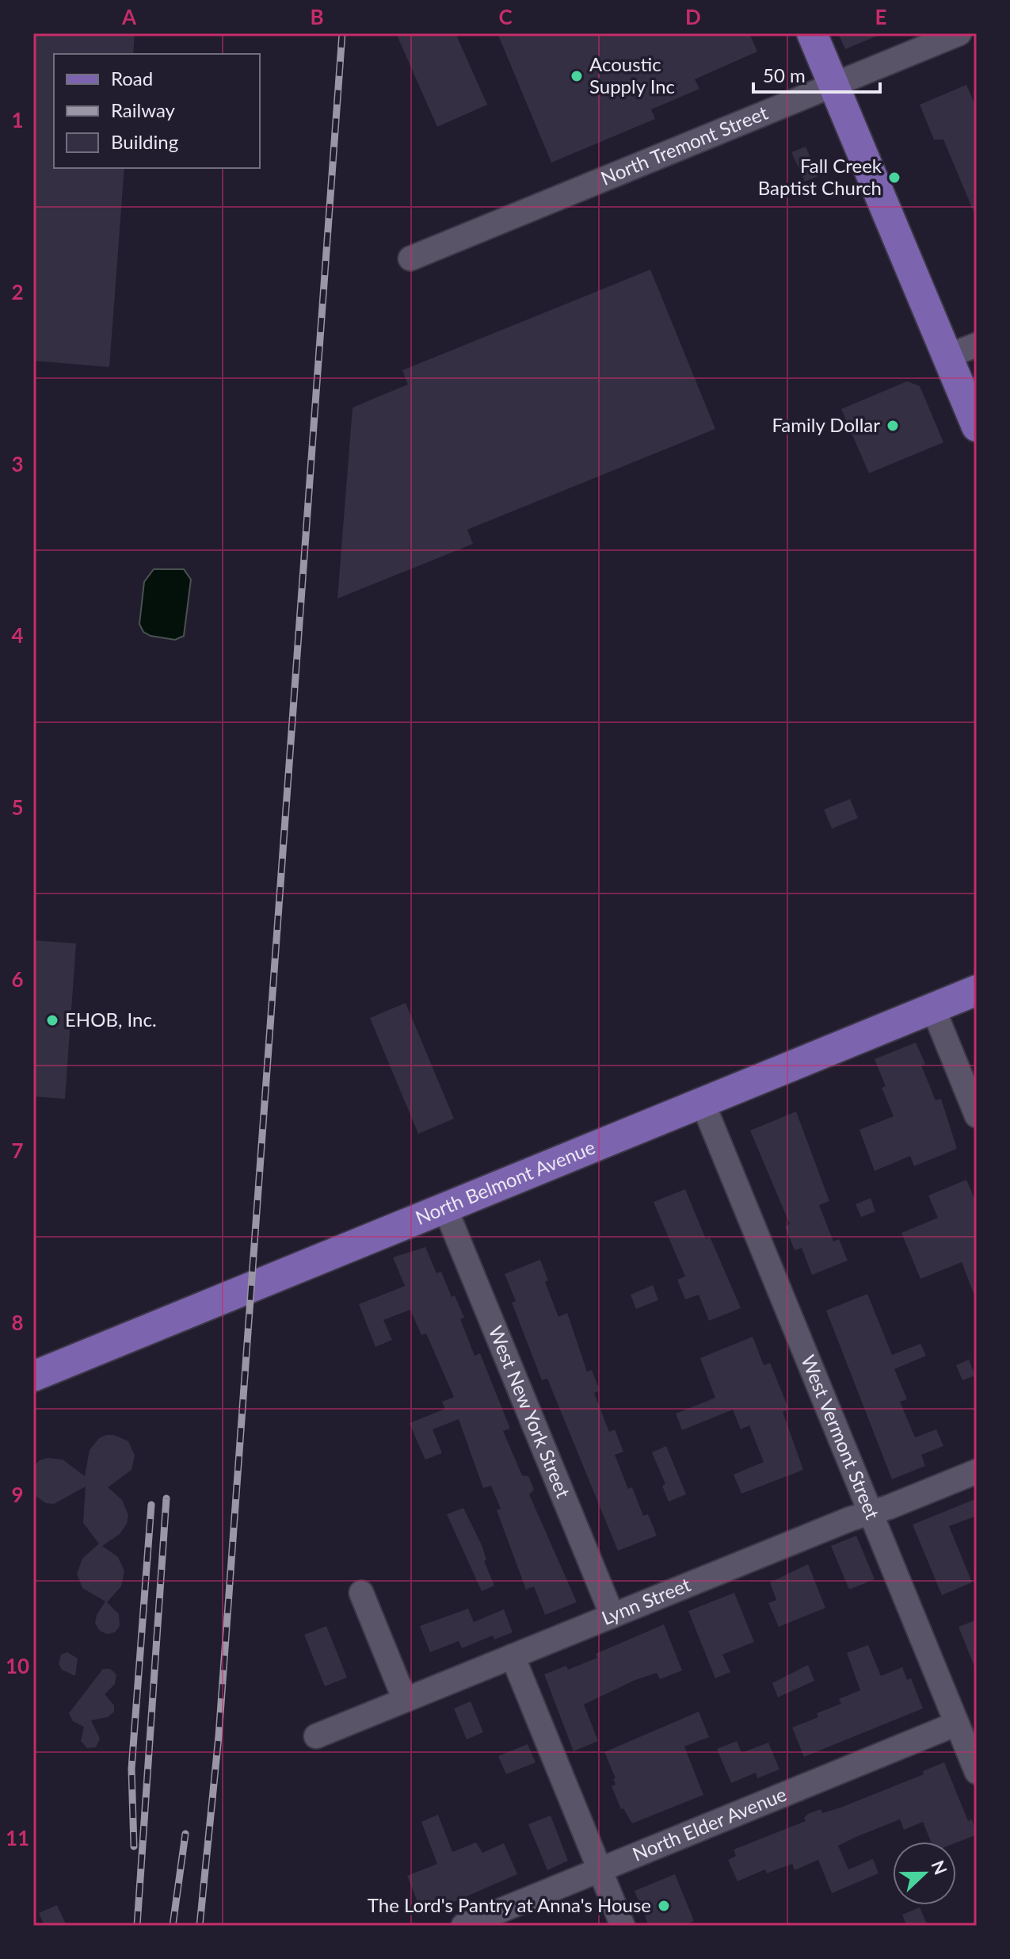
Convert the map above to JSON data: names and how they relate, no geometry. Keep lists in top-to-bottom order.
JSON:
{
  "streets": {
    "main road": ["North Belmont Avenue"],
    "street": [
      "North Tremont Street",
      "West New York Street",
      "West Vermont Street",
      "Lynn Street",
      "North Elder Avenue"
    ]
  },
  "crossings": [
    ["North Belmont Avenue", "West New York Street"],
    ["North Belmont Avenue", "West Vermont Street"],
    ["West New York Street", "Lynn Street"],
    ["West Vermont Street", "Lynn Street"],
    ["West Vermont Street", "North Elder Avenue"]
  ],
  "places": [
    "Acoustic Supply Inc",
    "Fall Creek Baptist Church",
    "Family Dollar",
    "EHOB, Inc.",
    "The Lord's Pantry at Anna's House"
  ],
  "legend": ["Road", "Railway", "Building"],
  "scale_bar": "50 m",
  "north": "right",
  "grid": {
    "columns": [
      "A",
      "B",
      "C",
      "D",
      "E"
    ],
    "rows": [
      "1",
      "2",
      "3",
      "4",
      "5",
      "6",
      "7",
      "8",
      "9",
      "10",
      "11"
    ]
  }
}
